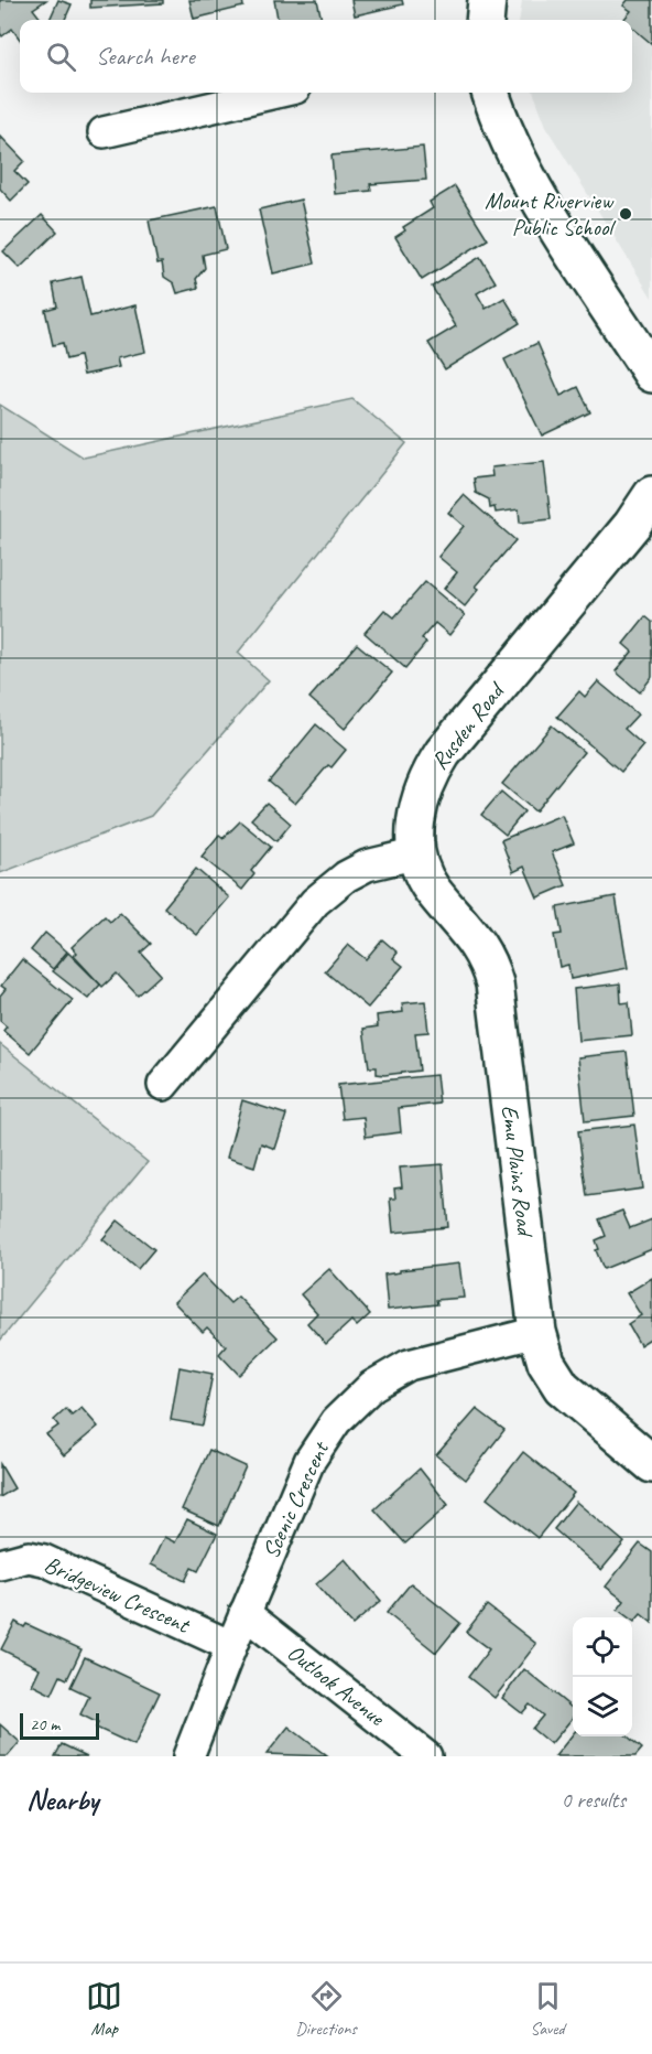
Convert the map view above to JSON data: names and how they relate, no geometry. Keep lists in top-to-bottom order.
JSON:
{
  "streets": {
    "street": [
      "Rusden Road",
      "Emu Plains Road",
      "Scenic Crescent",
      "Bridgeview Crescent",
      "Outlook Avenue"
    ]
  },
  "crossings": [
    ["Rusden Road", "Emu Plains Road"],
    ["Emu Plains Road", "Scenic Crescent"],
    ["Scenic Crescent", "Bridgeview Crescent"],
    ["Scenic Crescent", "Outlook Avenue"]
  ],
  "places": ["Mount Riverview Public School"],
  "scale_bar": "20 m",
  "page": {
    "search": "Search here",
    "scale": "20 m",
    "heading": ["Nearby", "0 results"],
    "nav": ["Map", "Directions", "Saved"]
  }
}
